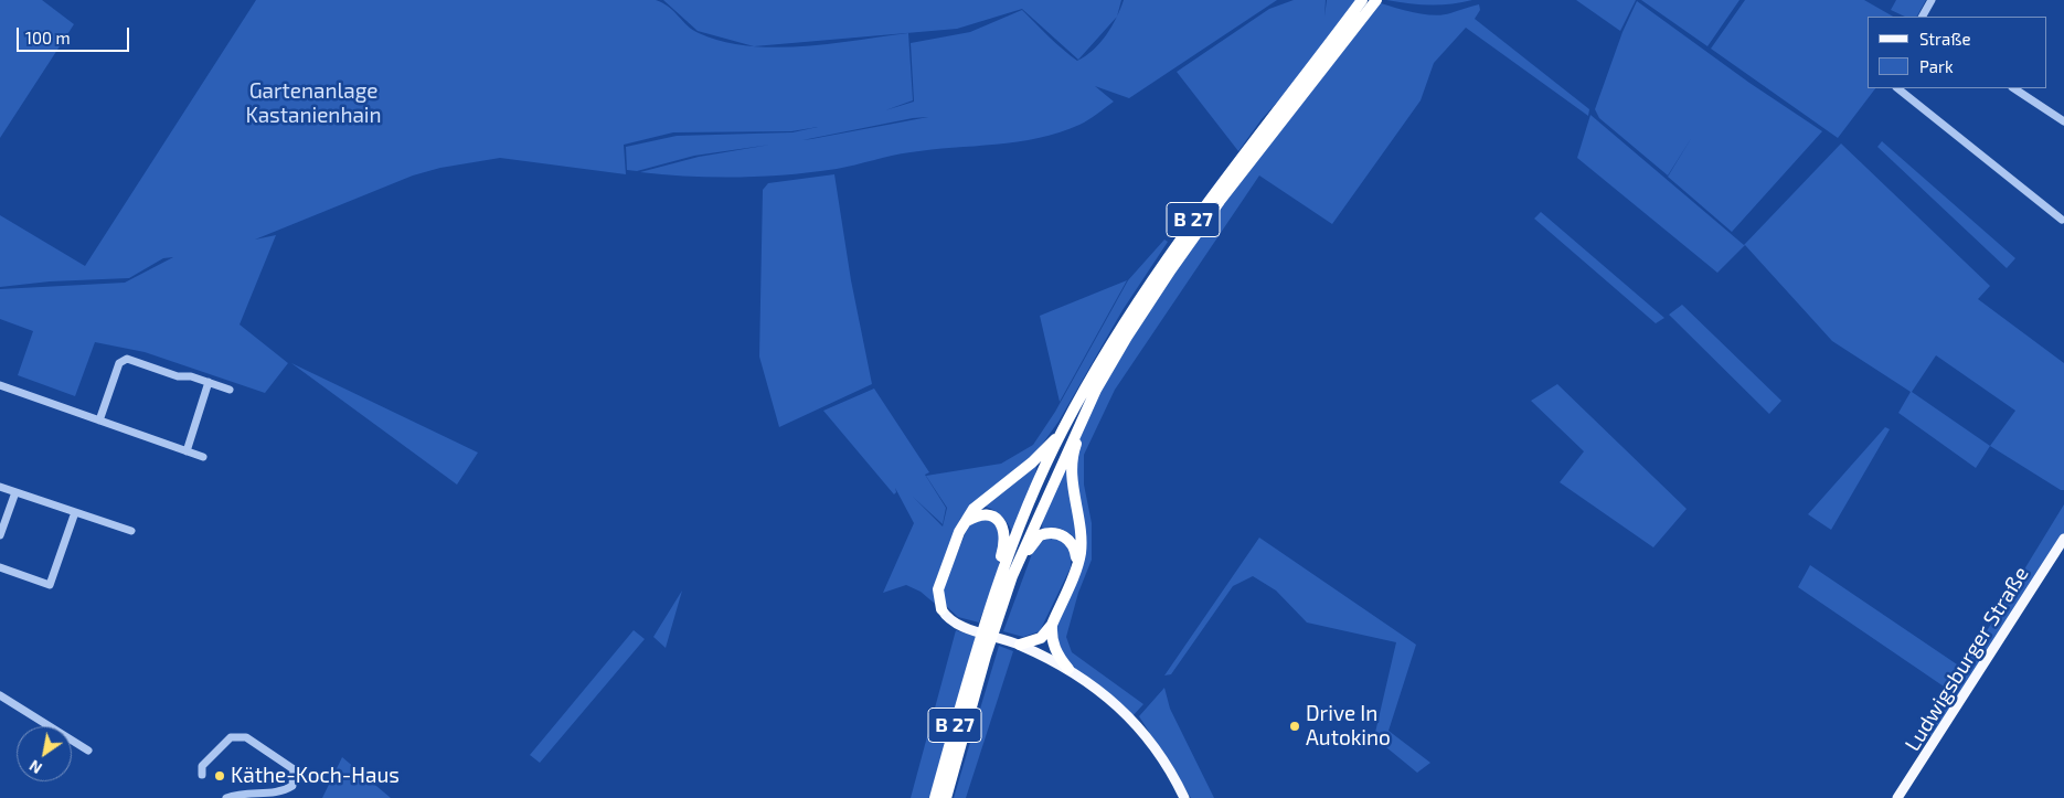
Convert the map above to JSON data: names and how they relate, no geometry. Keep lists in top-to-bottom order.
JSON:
{
  "streets": {
    "highway": ["B 27"],
    "main road": ["Ludwigsburger Straße"]
  },
  "parks": ["Gartenanlage Kastanienhain"],
  "places": ["Drive In Autokino", "Käthe-Koch-Haus"],
  "legend": ["Straße", "Park"],
  "scale_bar": "100 m",
  "north": "bottom left"
}
